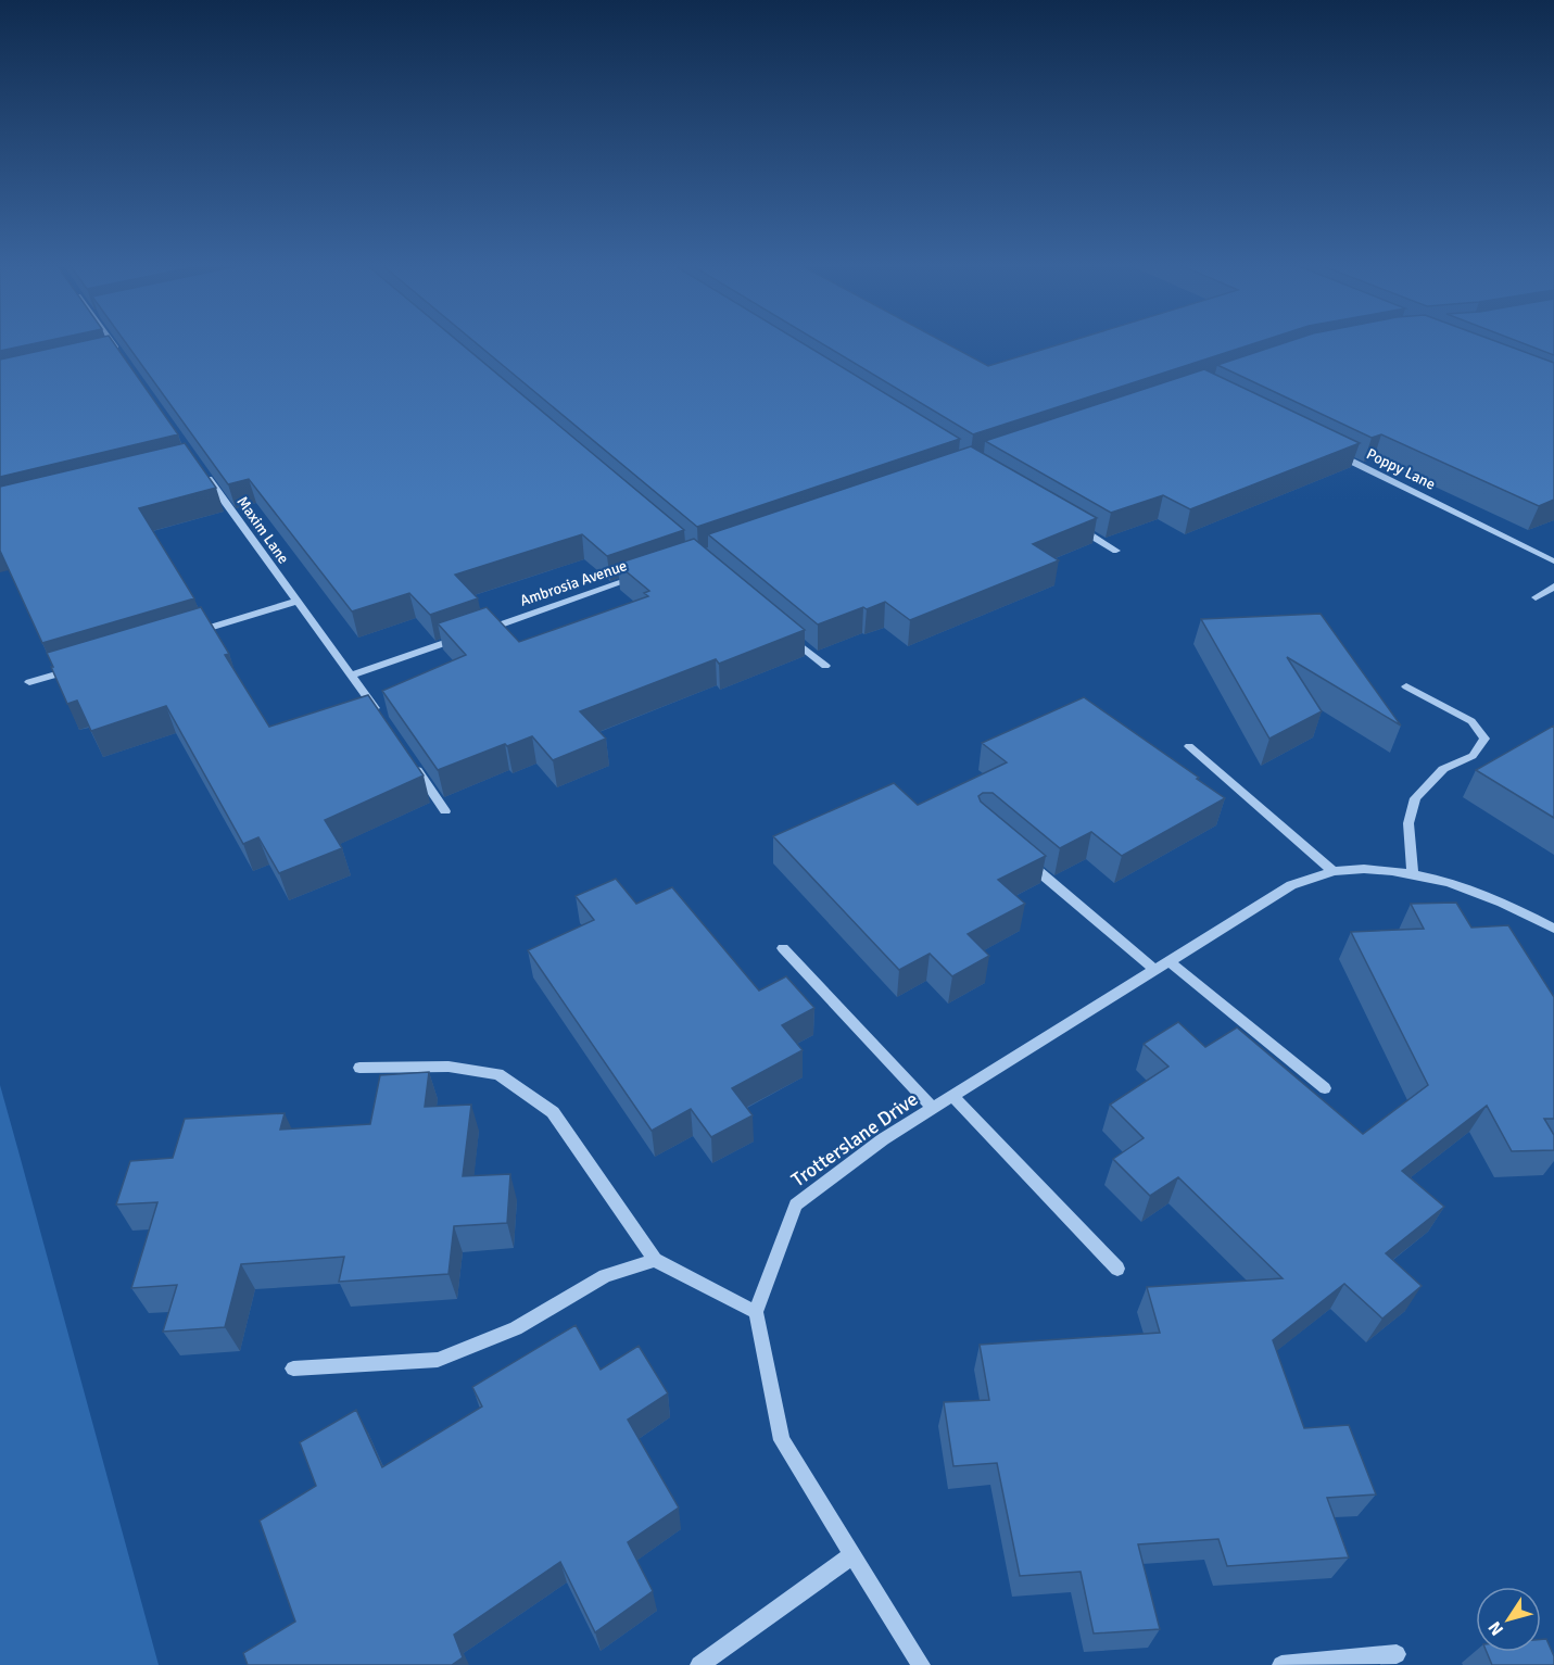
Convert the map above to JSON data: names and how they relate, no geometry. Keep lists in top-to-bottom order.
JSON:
{
  "streets": {
    "street": [
      "Poppy Lane",
      "Maxim Lane",
      "Ambrosia Avenue",
      "Trotterslane Drive"
    ]
  },
  "north": "bottom left"
}
